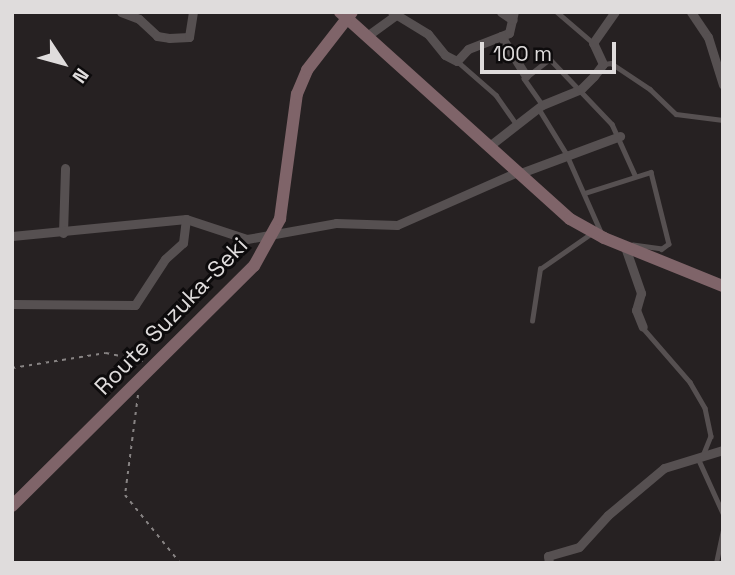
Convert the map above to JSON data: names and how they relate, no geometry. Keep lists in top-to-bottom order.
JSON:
{
  "streets": {
    "main road": ["Route Suzuka-Seki"]
  },
  "scale_bar": "100 m",
  "north": "bottom right"
}
